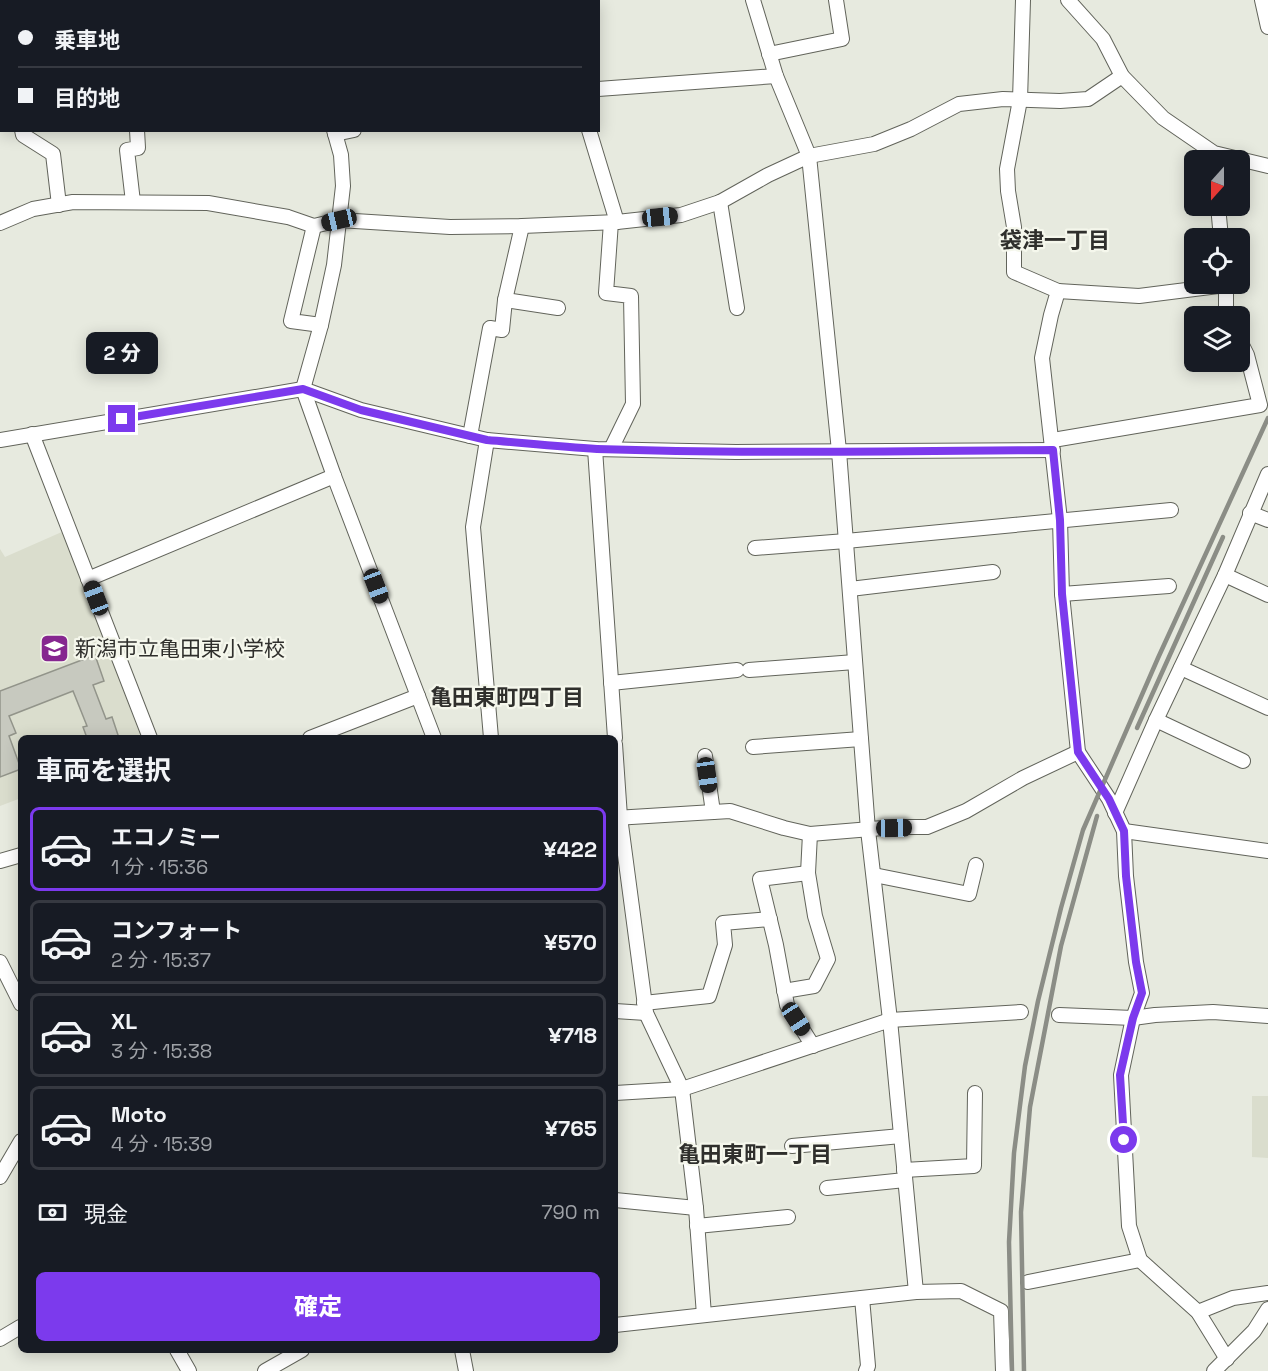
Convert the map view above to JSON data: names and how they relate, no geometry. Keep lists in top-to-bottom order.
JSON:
{
  "districts": ["袋津一丁目", "亀田東町四丁目", "亀田東町一丁目"],
  "places": {
    "school or university": ["新潟市立亀田東小学校"]
  },
  "north": "bottom",
  "page": {
    "banner": ["乗車地", "目的地"],
    "bubble": "2 分",
    "heading": "車両を選択",
    "list": [
      {
        "name": "エコノミー",
        "note": "1 分 · 15:36",
        "value": "¥422"
      },
      {
        "name": "コンフォート",
        "note": "2 分 · 15:37",
        "value": "¥570"
      },
      {
        "name": "XL",
        "note": "3 分 · 15:38",
        "value": "¥718"
      },
      {
        "name": "Moto",
        "note": "4 分 · 15:39",
        "value": "¥765"
      }
    ],
    "pay": ["現金", "790 m"],
    "buttons": "確定"
  }
}
